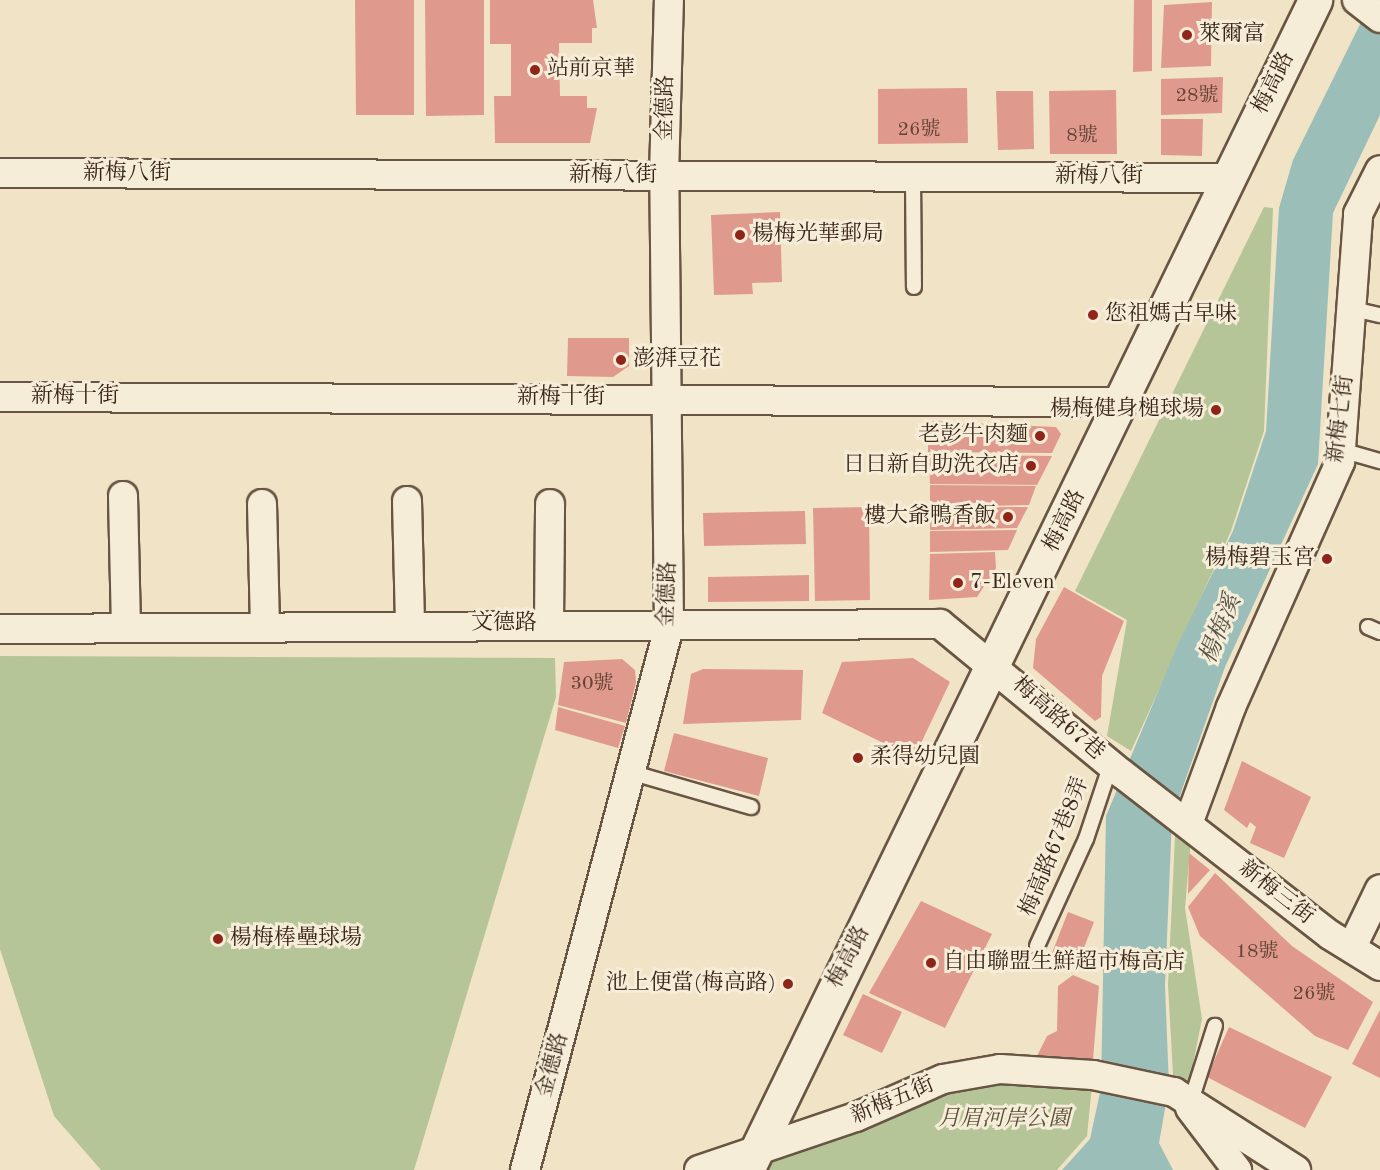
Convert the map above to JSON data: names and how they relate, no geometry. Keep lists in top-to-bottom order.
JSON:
{
  "streets": {
    "street": [
      "梅高路",
      "金德路",
      "新梅八街",
      "新梅十街",
      "新梅七街",
      "文德路",
      "梅高路67巷",
      "新梅三街",
      "新梅五街"
    ],
    "lane": ["梅高路67巷8弄"]
  },
  "crossings": [
    ["梅高路", "新梅八街"],
    ["梅高路", "新梅十街"],
    ["梅高路", "文德路"],
    ["梅高路", "梅高路67巷"],
    ["梅高路", "新梅五街"],
    ["金德路", "新梅八街"],
    ["金德路", "新梅十街"],
    ["金德路", "文德路"],
    ["新梅七街", "梅高路67巷"],
    ["新梅七街", "新梅三街"],
    ["文德路", "梅高路67巷"],
    ["梅高路67巷", "梅高路67巷8弄"],
    ["梅高路67巷", "新梅三街"]
  ],
  "water": ["楊梅溪"],
  "parks": ["月眉河岸公園"],
  "places": [
    "萊爾富",
    "站前京華",
    "楊梅光華郵局",
    "您祖媽古早味",
    "澎湃豆花",
    "楊梅健身槌球場",
    "老彭牛肉麵",
    "日日新自助洗衣店",
    "樓大爺鴨香飯",
    "楊梅碧玉宮",
    "7-Eleven",
    "柔得幼兒園",
    "楊梅棒壘球場",
    "自由聯盟生鮮超市梅高店",
    "池上便當(梅高路)"
  ],
  "house_numbers": [
    "28號",
    "26號",
    "8號",
    "30號",
    "18號",
    "26號"
  ]
}
